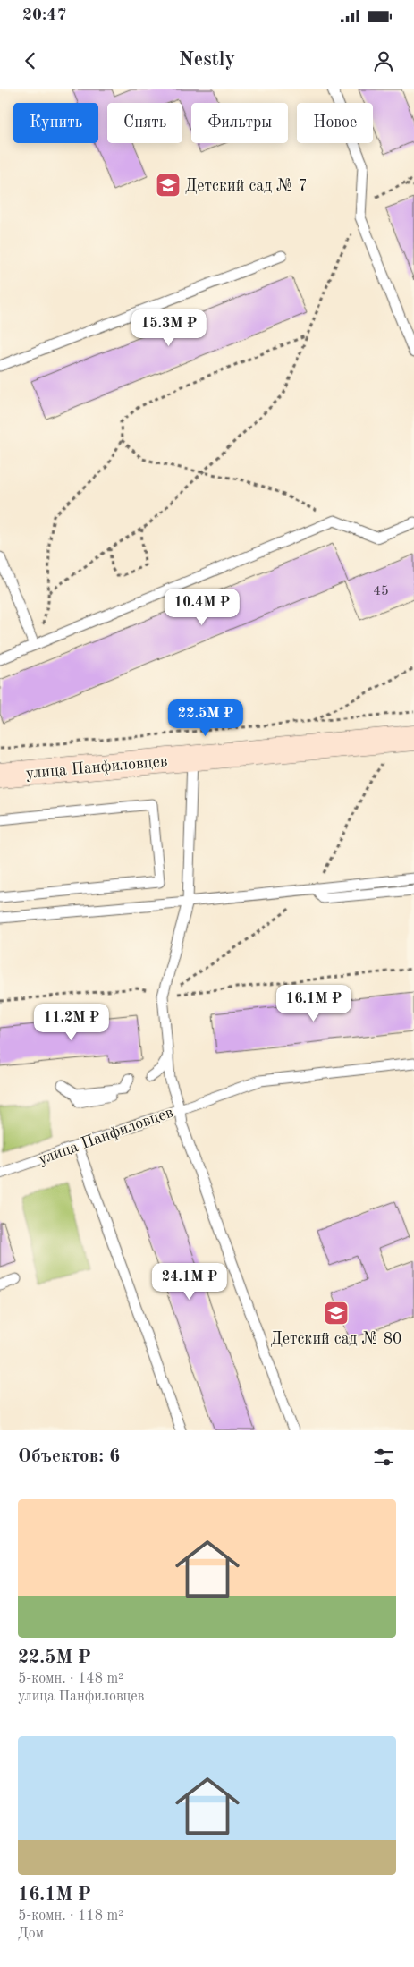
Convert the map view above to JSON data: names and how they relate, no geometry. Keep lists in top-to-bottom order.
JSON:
{
  "streets": {
    "street": ["улица Панфиловцев"]
  },
  "places": {
    "school or university": ["Детский сад № 7", "Детский сад № 80"]
  },
  "house_numbers": ["45"],
  "page": {
    "status": "20:47",
    "header": "Nestly",
    "chip": [
      "Купить",
      "Снять",
      "Фильтры",
      "Новое"
    ],
    "price": [
      "15.3M ₽",
      "10.4M ₽",
      "22.5M ₽",
      "16.1M ₽",
      "11.2M ₽",
      "24.1M ₽"
    ],
    "heading": "Объектов: 6",
    "list": [
      {
        "name": "22.5M ₽",
        "note": "5-комн. · 148 m² · улица Панфиловцев"
      },
      {
        "name": "16.1M ₽",
        "note": "5-комн. · 118 m² · Дом"
      }
    ]
  }
}
